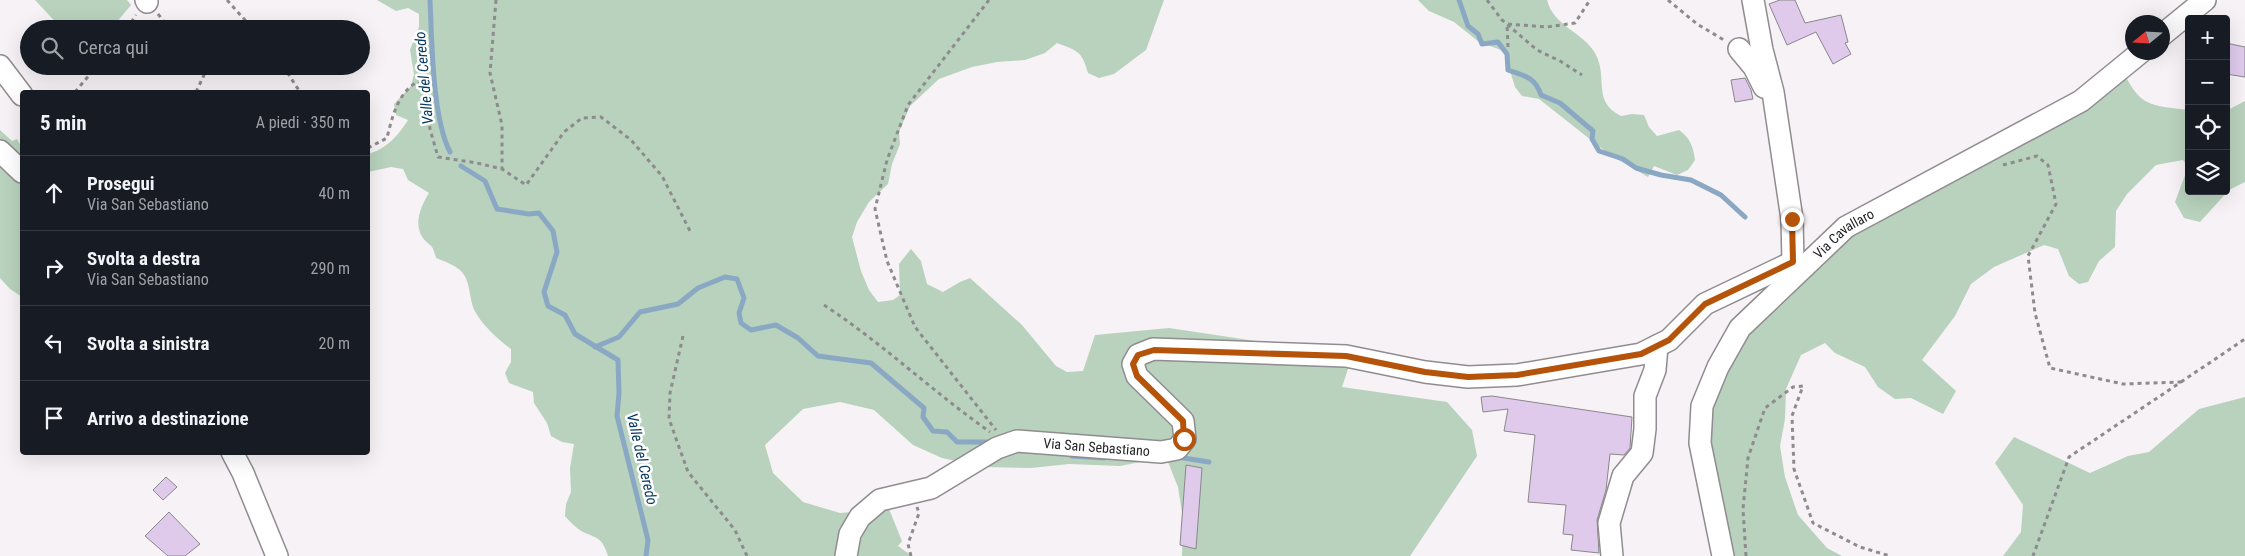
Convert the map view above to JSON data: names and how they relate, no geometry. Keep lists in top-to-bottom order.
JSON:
{
  "streets": {
    "street": ["Via Cavallaro", "Via San Sebastiano"]
  },
  "crossings": [
    ["Via Cavallaro", "Via San Sebastiano"]
  ],
  "water": ["Valle del Ceredo"],
  "north": "left",
  "page": {
    "map_buttons": ["+", "−"],
    "search": "Cerca qui",
    "heading": ["5 min", "A piedi · 350 m"],
    "list": [
      ["Prosegui", "Via San Sebastiano", "40 m"],
      ["Svolta a destra", "Via San Sebastiano", "290 m"],
      ["Svolta a sinistra", "20 m"],
      "Arrivo a destinazione"
    ]
  }
}
